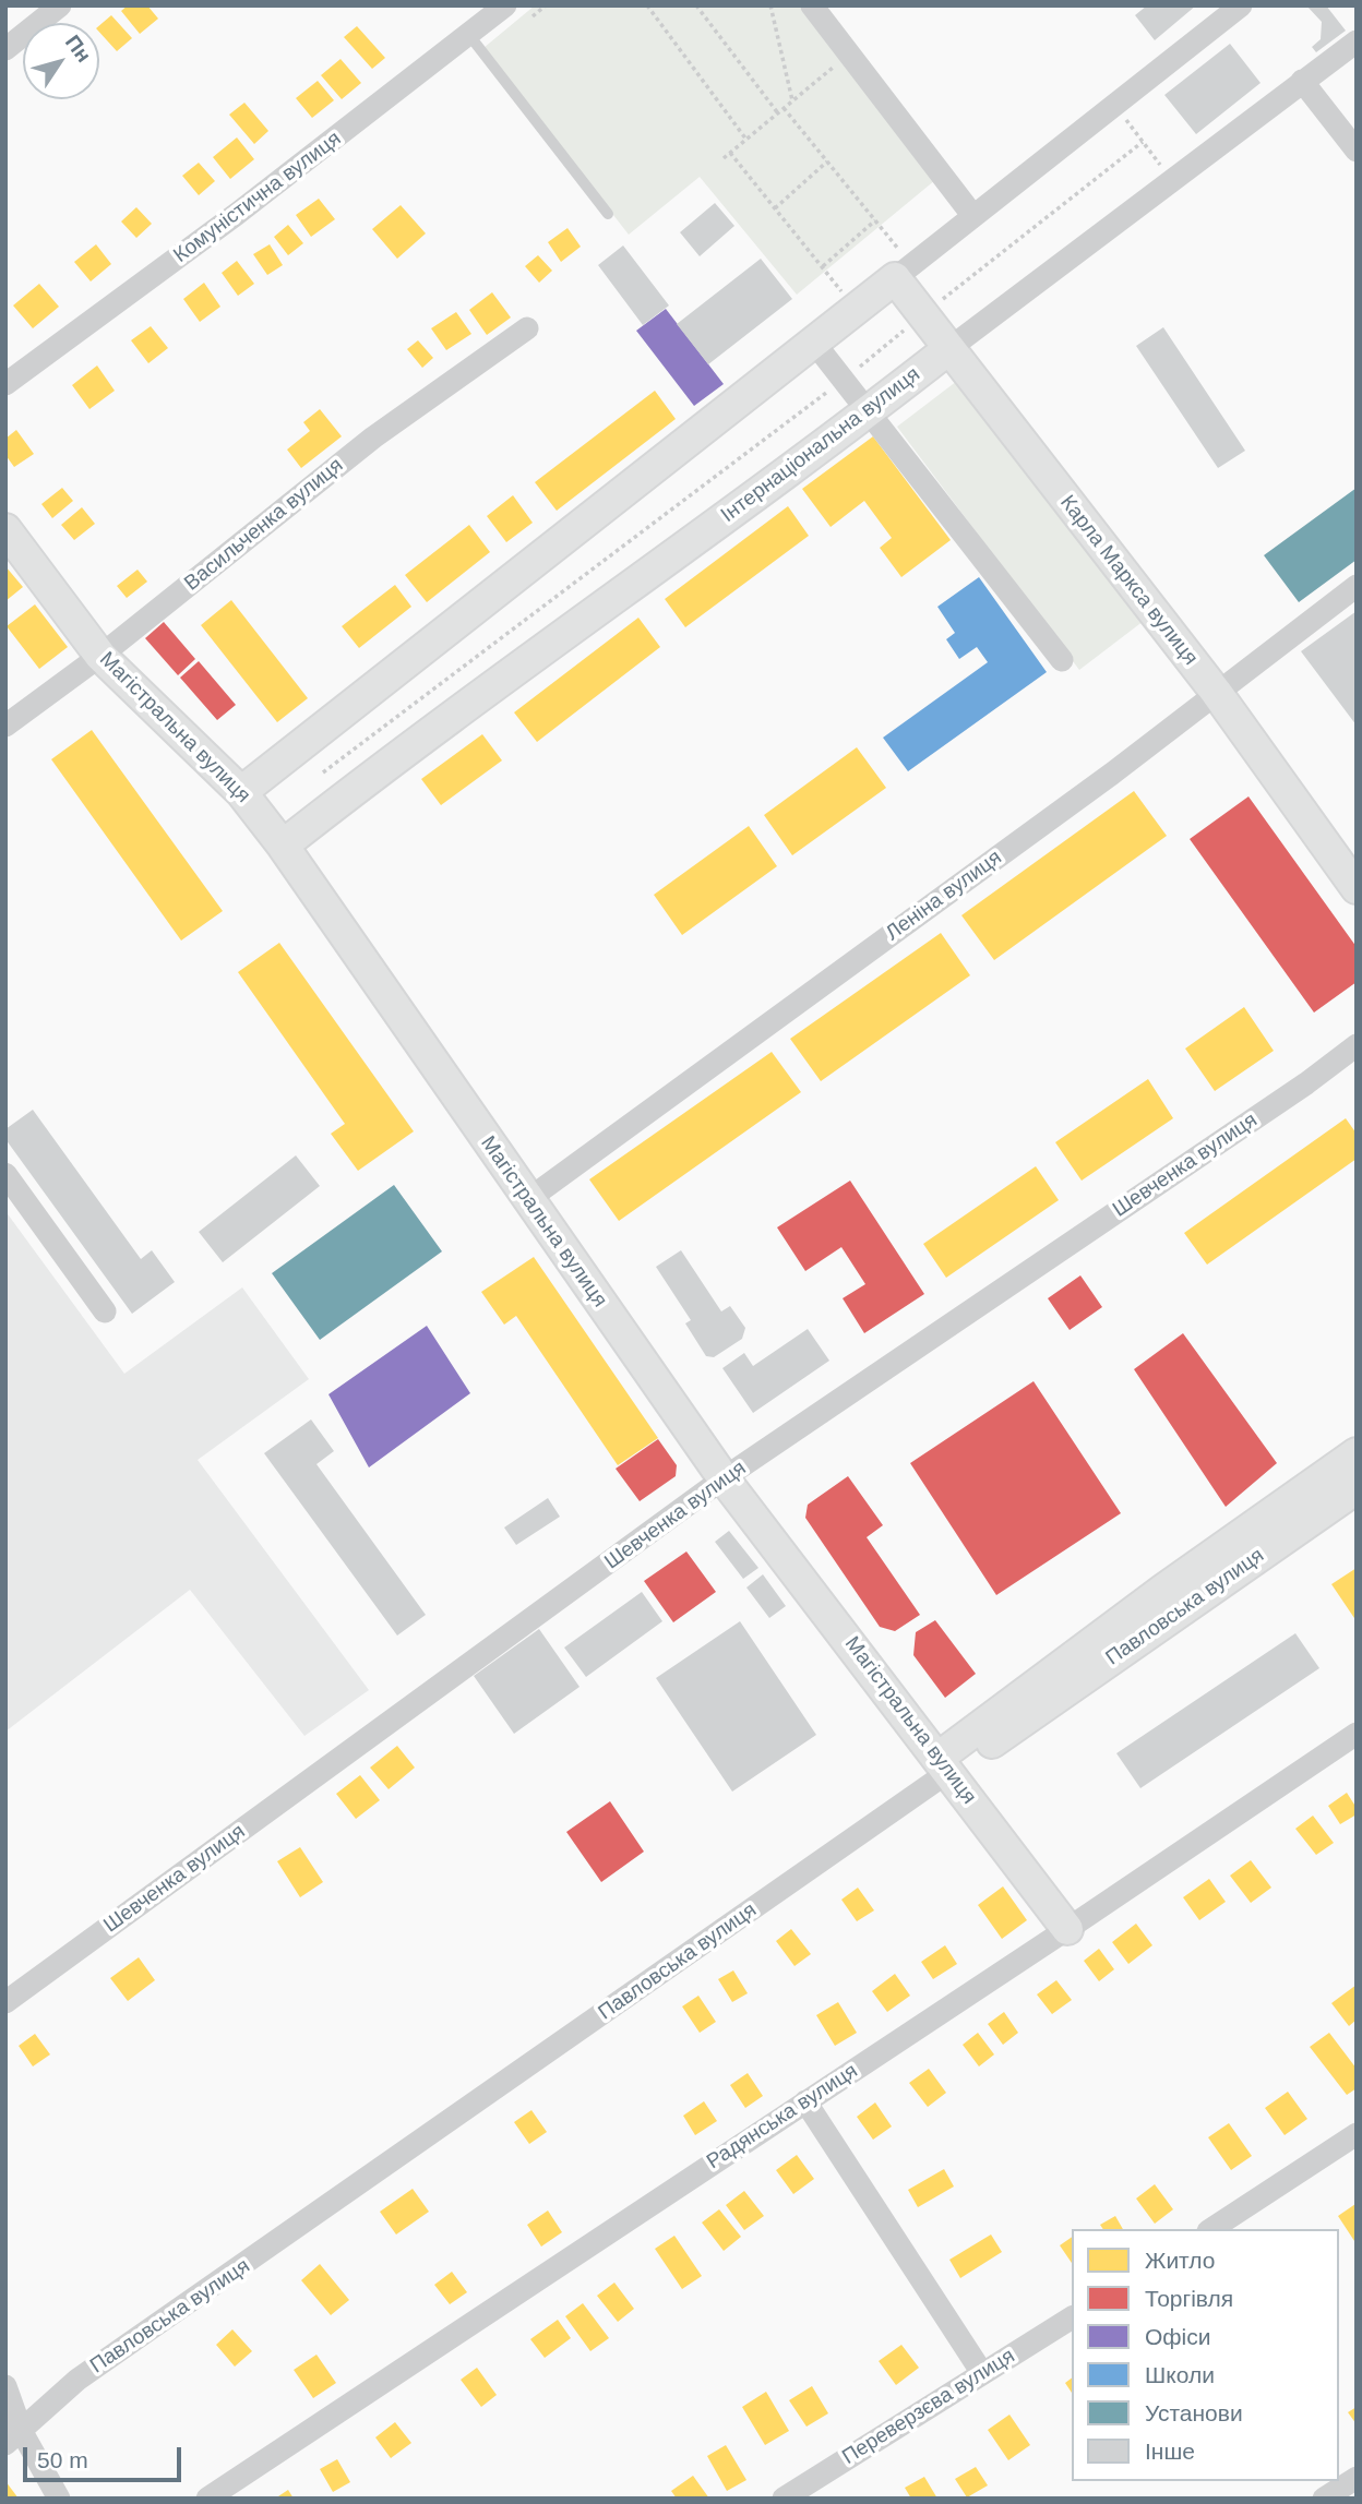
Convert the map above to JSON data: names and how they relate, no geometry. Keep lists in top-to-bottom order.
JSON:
{
  "streets": {
    "street": [
      "Комуністична вулиця",
      "Інтернаціональна вулиця",
      "Васильченка вулиця",
      "Карла Маркса вулиця",
      "Магістральна вулиця",
      "Леніна вулиця",
      "Шевченка вулиця",
      "Павловська вулиця",
      "Радянська вулиця",
      "Переверзєва вулиця"
    ]
  },
  "crossings": [
    ["Інтернаціональна вулиця", "Карла Маркса вулиця"],
    ["Інтернаціональна вулиця", "Магістральна вулиця"],
    ["Васильченка вулиця", "Магістральна вулиця"],
    ["Карла Маркса вулиця", "Леніна вулиця"],
    ["Магістральна вулиця", "Леніна вулиця"],
    ["Магістральна вулиця", "Шевченка вулиця"],
    ["Магістральна вулиця", "Павловська вулиця"],
    ["Магістральна вулиця", "Радянська вулиця"]
  ],
  "legend": [
    "Житло",
    "Торгівля",
    "Офіси",
    "Школи",
    "Установи",
    "Інше"
  ],
  "scale_bar": "50 m",
  "north": "top right"
}
